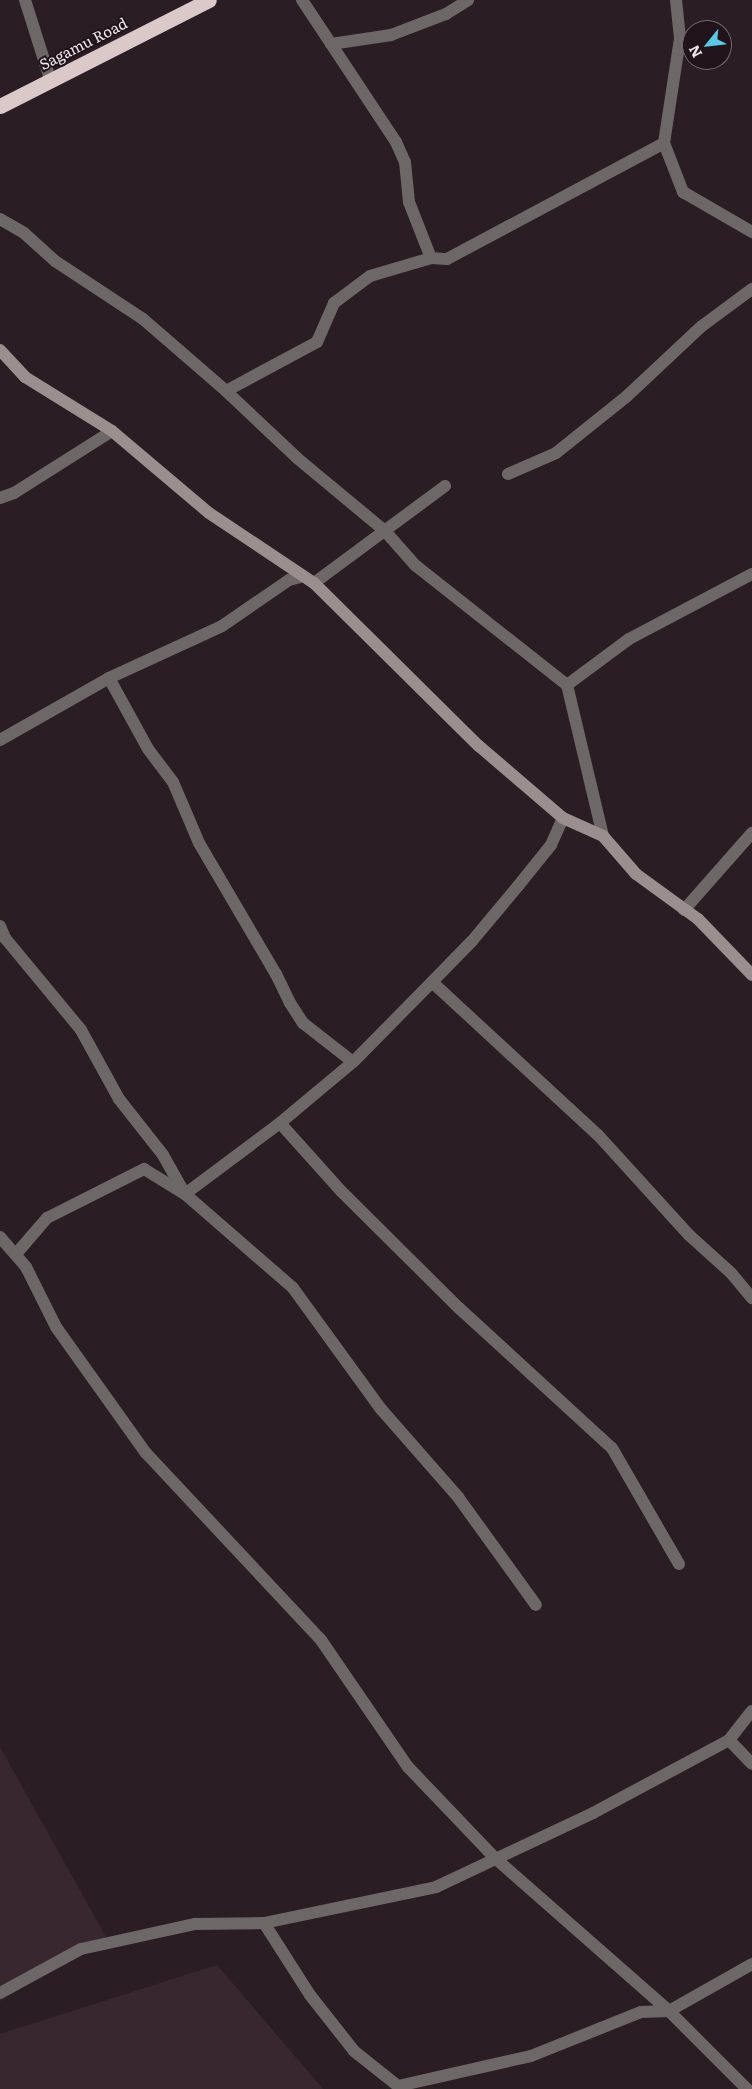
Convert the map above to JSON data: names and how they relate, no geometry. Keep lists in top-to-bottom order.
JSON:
{
  "streets": {
    "highway": ["Sagamu Road"]
  },
  "north": "bottom left"
}
